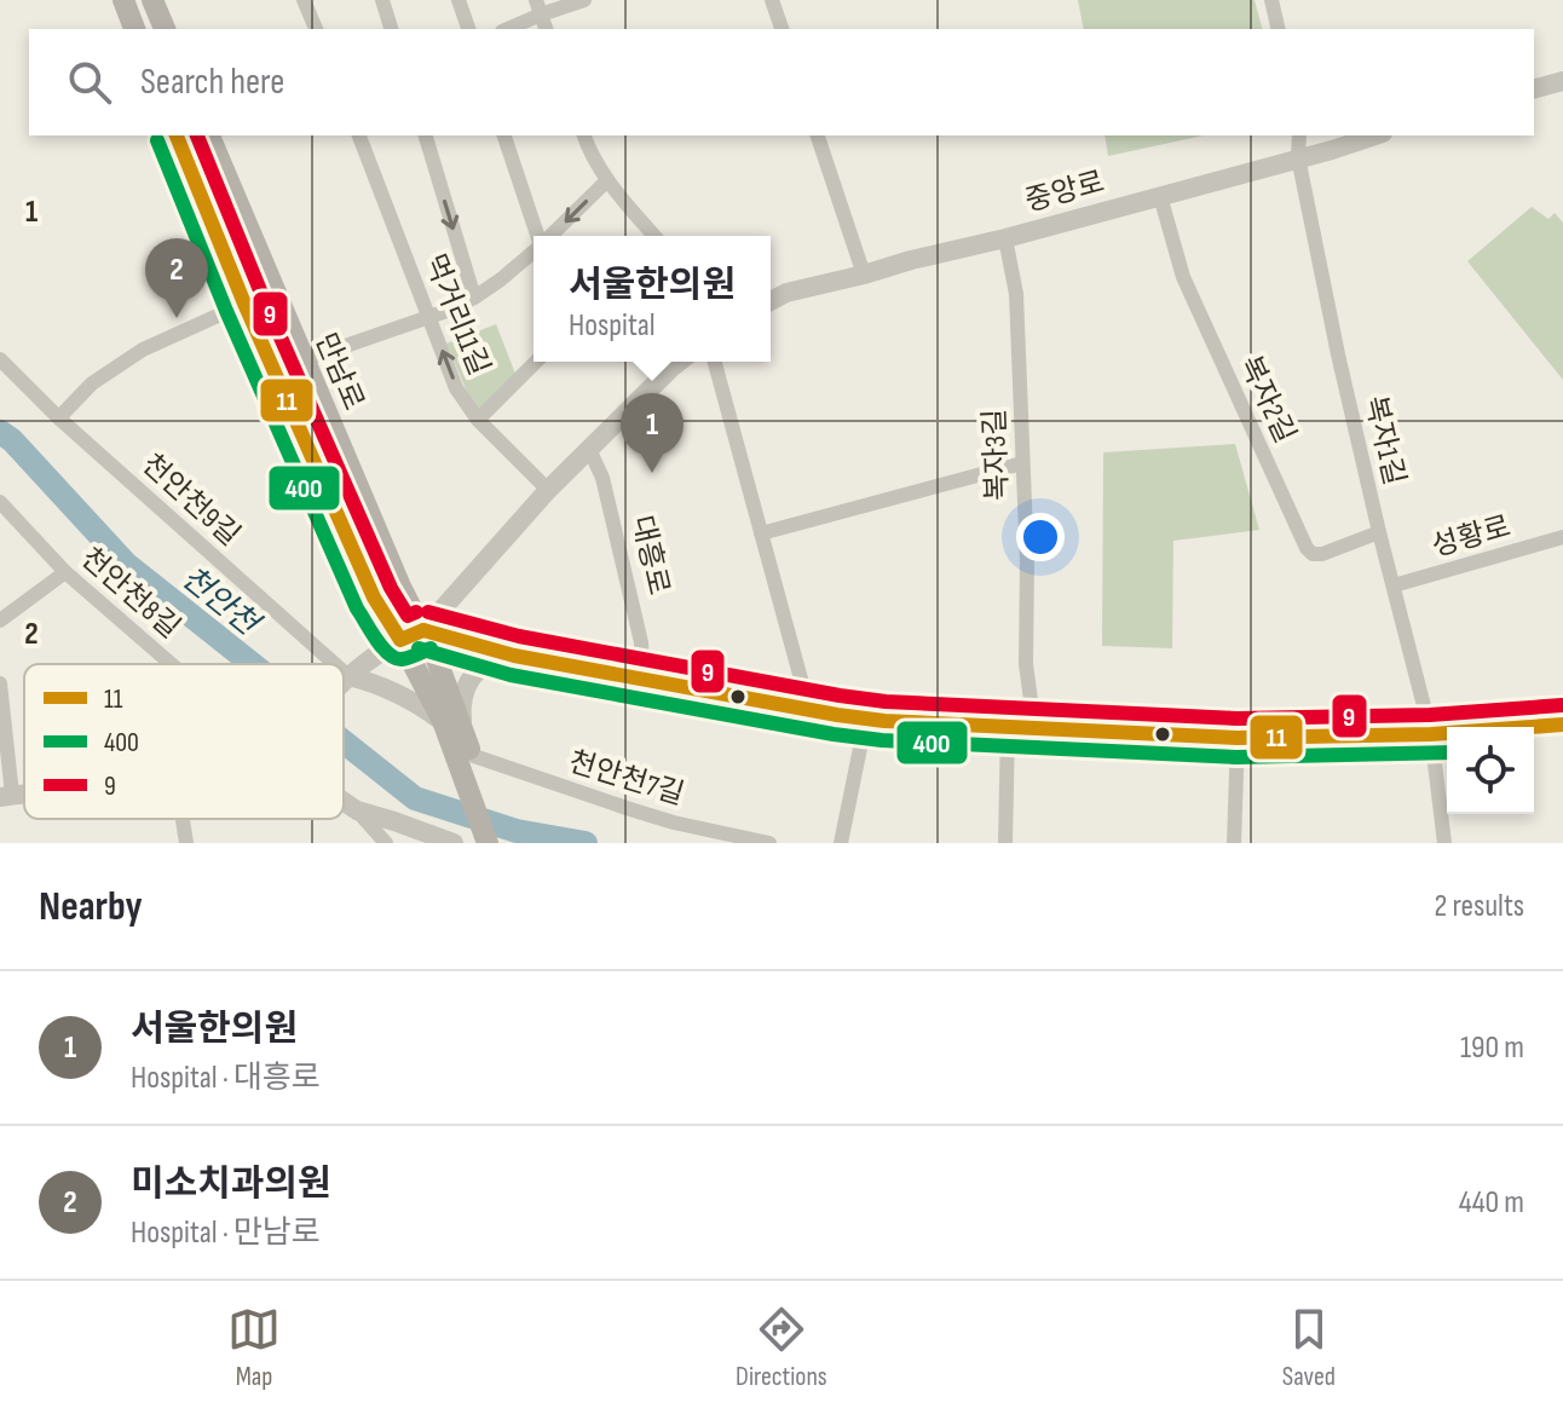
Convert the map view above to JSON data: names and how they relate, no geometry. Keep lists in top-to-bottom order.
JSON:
{
  "streets": {
    "main road": ["만남로"],
    "street": [
      "중앙로",
      "먹거리11길",
      "복자2길",
      "복자1길",
      "복자3길",
      "천안천9길",
      "성황로",
      "대흥로",
      "천안천8길",
      "천안천7길"
    ]
  },
  "crossings": [
    ["중앙로", "복자2길"],
    ["중앙로", "복자1길"],
    ["중앙로", "복자3길"],
    ["만남로", "천안천7길"],
    ["복자2길", "복자1길"],
    ["복자1길", "성황로"]
  ],
  "water": ["천안천"],
  "lines": ["transit line 11", "transit line 9", "transit line 400"],
  "legend": ["11", "400", "9"],
  "page": {
    "search": "Search here",
    "popup": ["서울한의원", "Hospital"],
    "pins": ["2", "1"],
    "heading": ["Nearby", "2 results"],
    "list": [
      {
        "mark": "1",
        "name": "서울한의원",
        "note": "Hospital · 대흥로",
        "value": "190 m"
      },
      {
        "mark": "2",
        "name": "미소치과의원",
        "note": "Hospital · 만남로",
        "value": "440 m"
      }
    ],
    "nav": ["Map", "Directions", "Saved"]
  },
  "grid": {
    "rows": ["1", "2"]
  }
}
